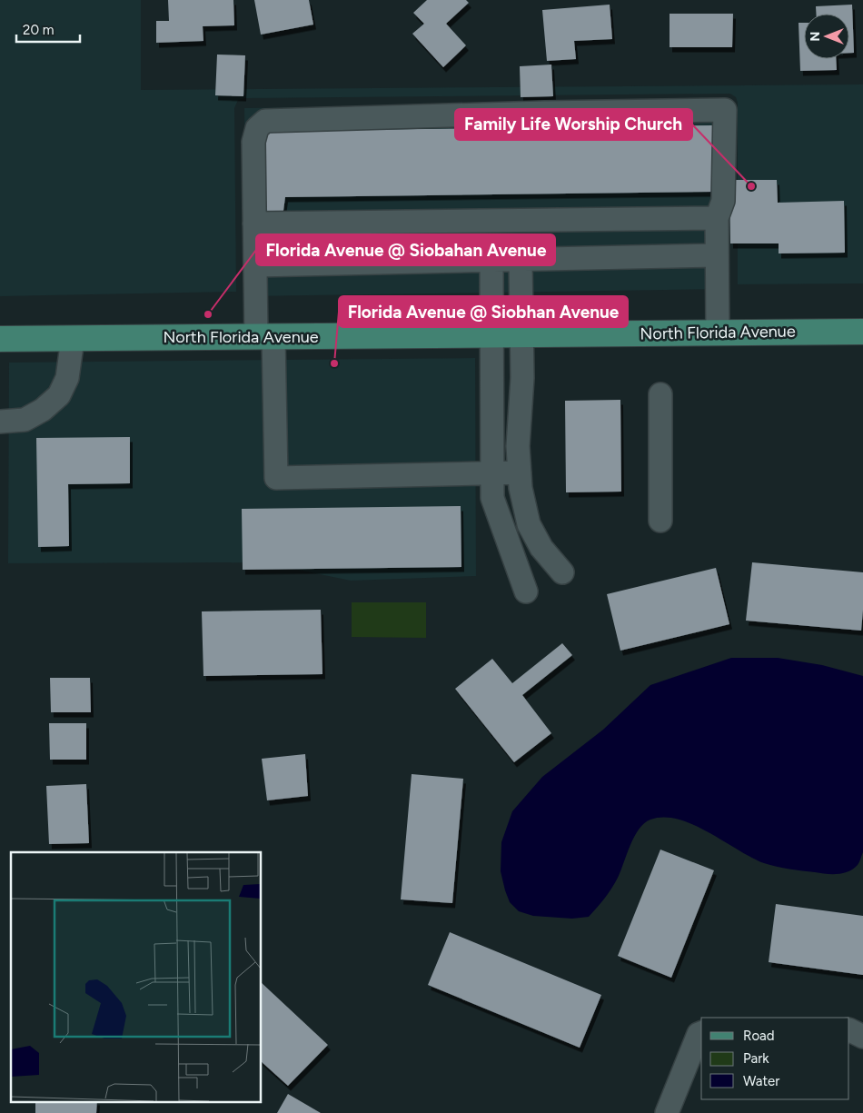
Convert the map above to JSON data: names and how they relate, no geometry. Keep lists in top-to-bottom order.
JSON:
{
  "streets": {
    "main road": ["North Florida Avenue"]
  },
  "places": ["Family Life Worship Church", "Florida Avenue @ Siobahan Avenue", "Florida Avenue @ Siobhan Avenue"],
  "legend": ["Road", "Park", "Water"],
  "scale_bar": "20 m",
  "north": "left"
}
